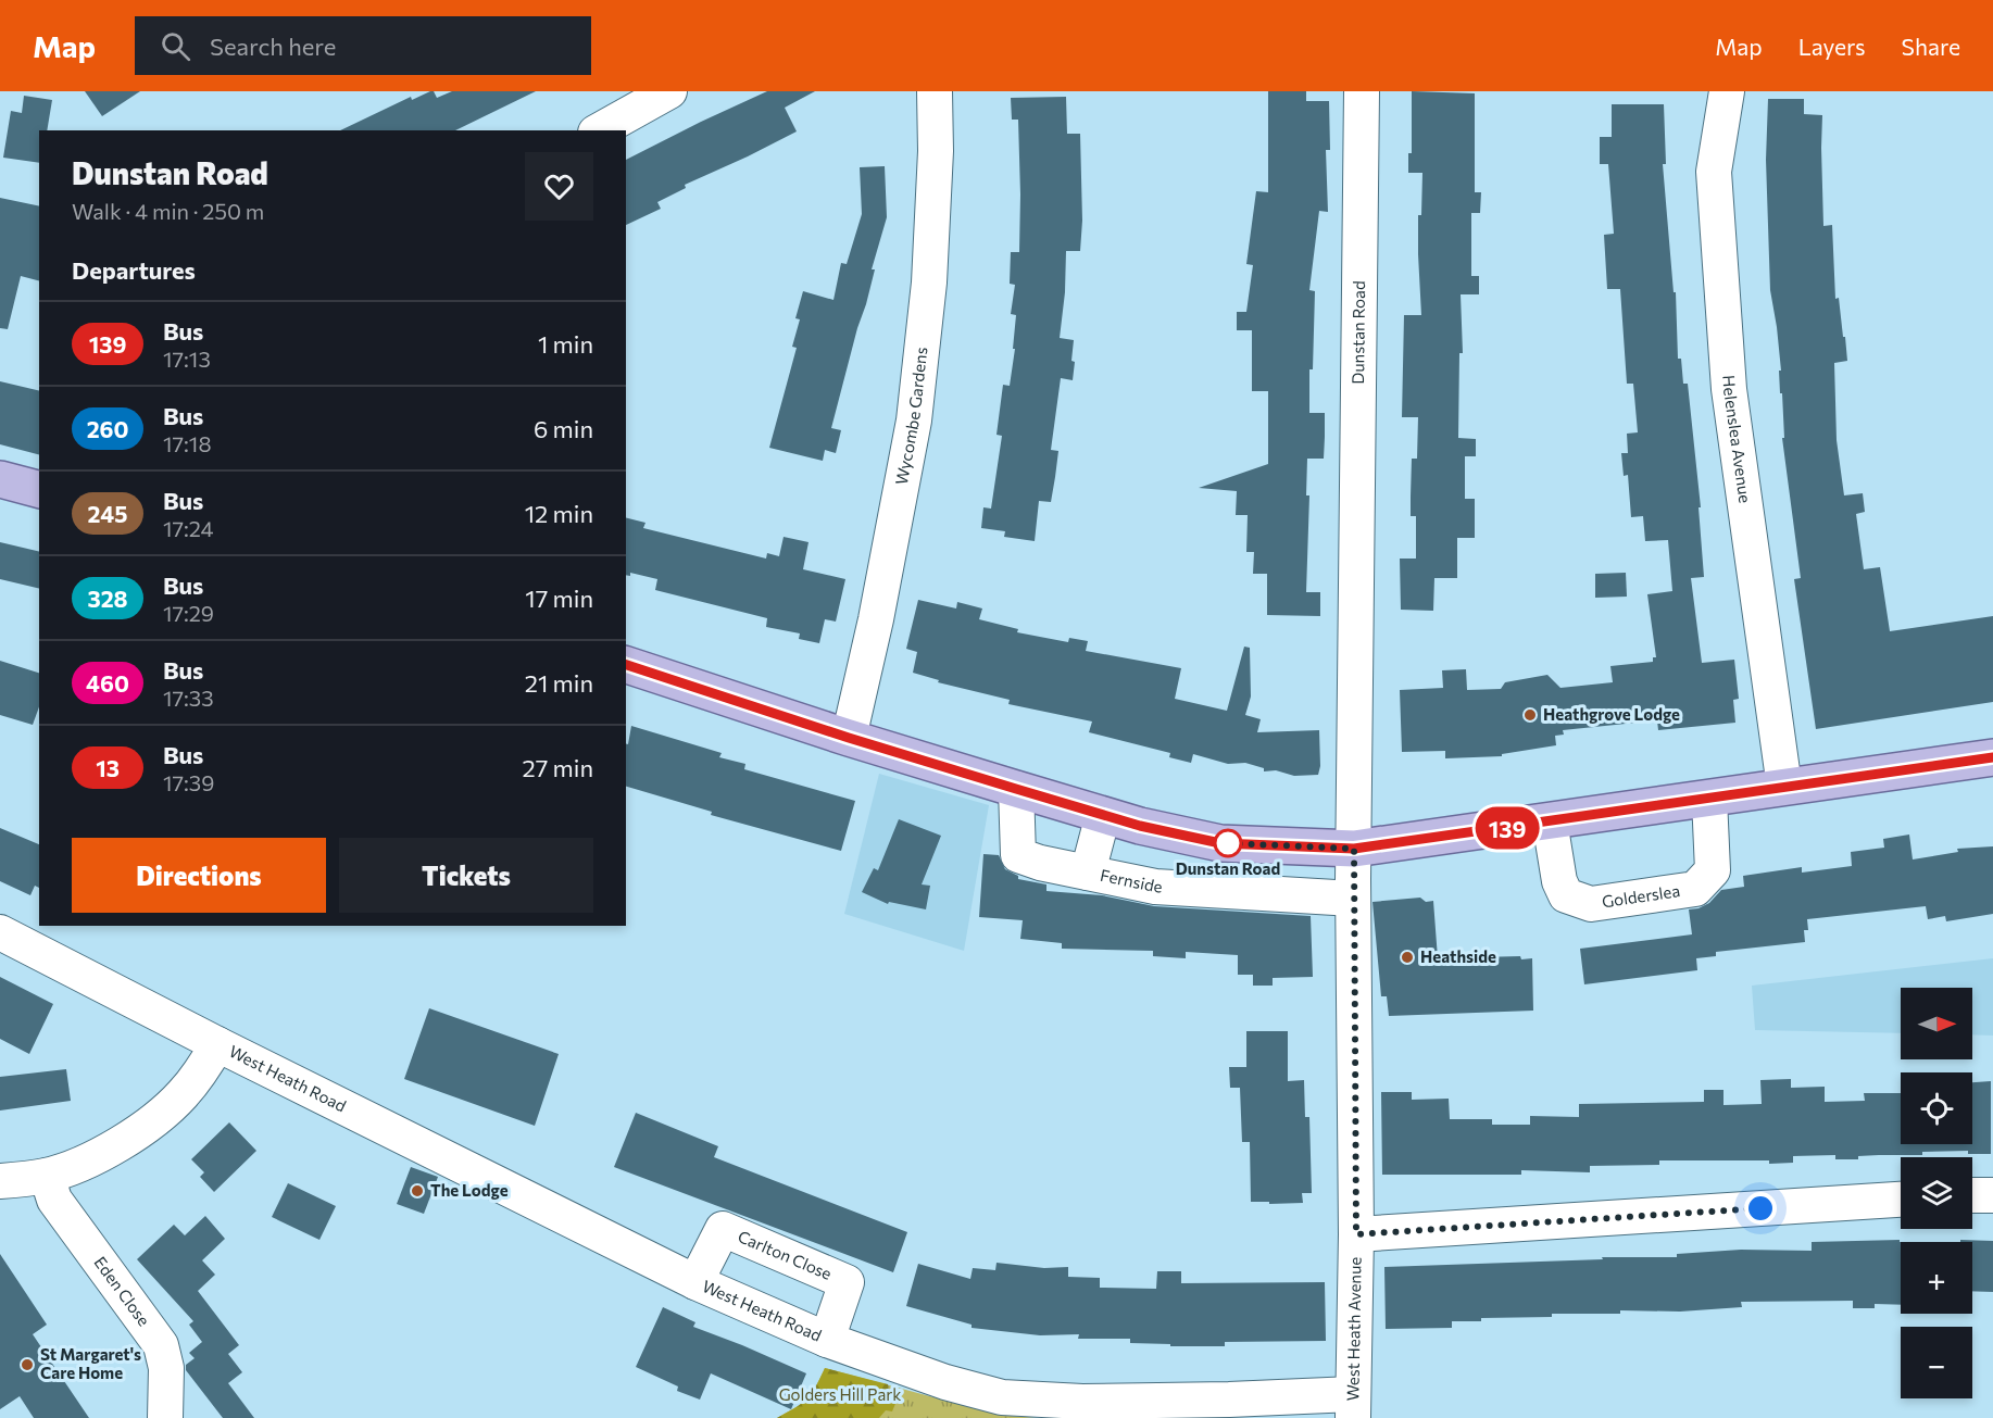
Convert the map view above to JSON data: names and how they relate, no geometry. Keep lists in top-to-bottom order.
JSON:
{
  "streets": {
    "street": [
      "Dunstan Road",
      "Wycombe Gardens",
      "Helenslea Avenue",
      "Fernside",
      "Golderslea",
      "West Heath Road",
      "Carlton Close",
      "Eden Close",
      "West Heath Avenue"
    ]
  },
  "crossings": [
    ["Dunstan Road", "West Heath Avenue"],
    ["Fernside", "West Heath Avenue"],
    ["West Heath Road", "Carlton Close"],
    ["West Heath Road", "Eden Close"],
    ["West Heath Road", "West Heath Avenue"]
  ],
  "parks": ["Golders Hill Park"],
  "places": [
    "Heathgrove Lodge",
    "Dunstan Road",
    "Heathside",
    "The Lodge",
    "St Margaret's Care Home"
  ],
  "lines": ["bus line 139"],
  "north": "right",
  "page": {
    "header": "Map",
    "search": "Search here",
    "nav": ["Map", "Layers", "Share"],
    "on_map": "139",
    "heading": [
      ["Dunstan Road", "Walk · 4 min · 250 m"],
      "Departures"
    ],
    "list": [
      {
        "mark": "139",
        "name": "Bus",
        "note": "17:13",
        "value": "1 min"
      },
      {
        "mark": "260",
        "name": "Bus",
        "note": "17:18",
        "value": "6 min"
      },
      {
        "mark": "245",
        "name": "Bus",
        "note": "17:24",
        "value": "12 min"
      },
      {
        "mark": "328",
        "name": "Bus",
        "note": "17:29",
        "value": "17 min"
      },
      {
        "mark": "460",
        "name": "Bus",
        "note": "17:33",
        "value": "21 min"
      },
      {
        "mark": "13",
        "name": "Bus",
        "note": "17:39",
        "value": "27 min"
      }
    ],
    "buttons": ["Directions", "Tickets"],
    "map_buttons": ["+", "−"]
  }
}
